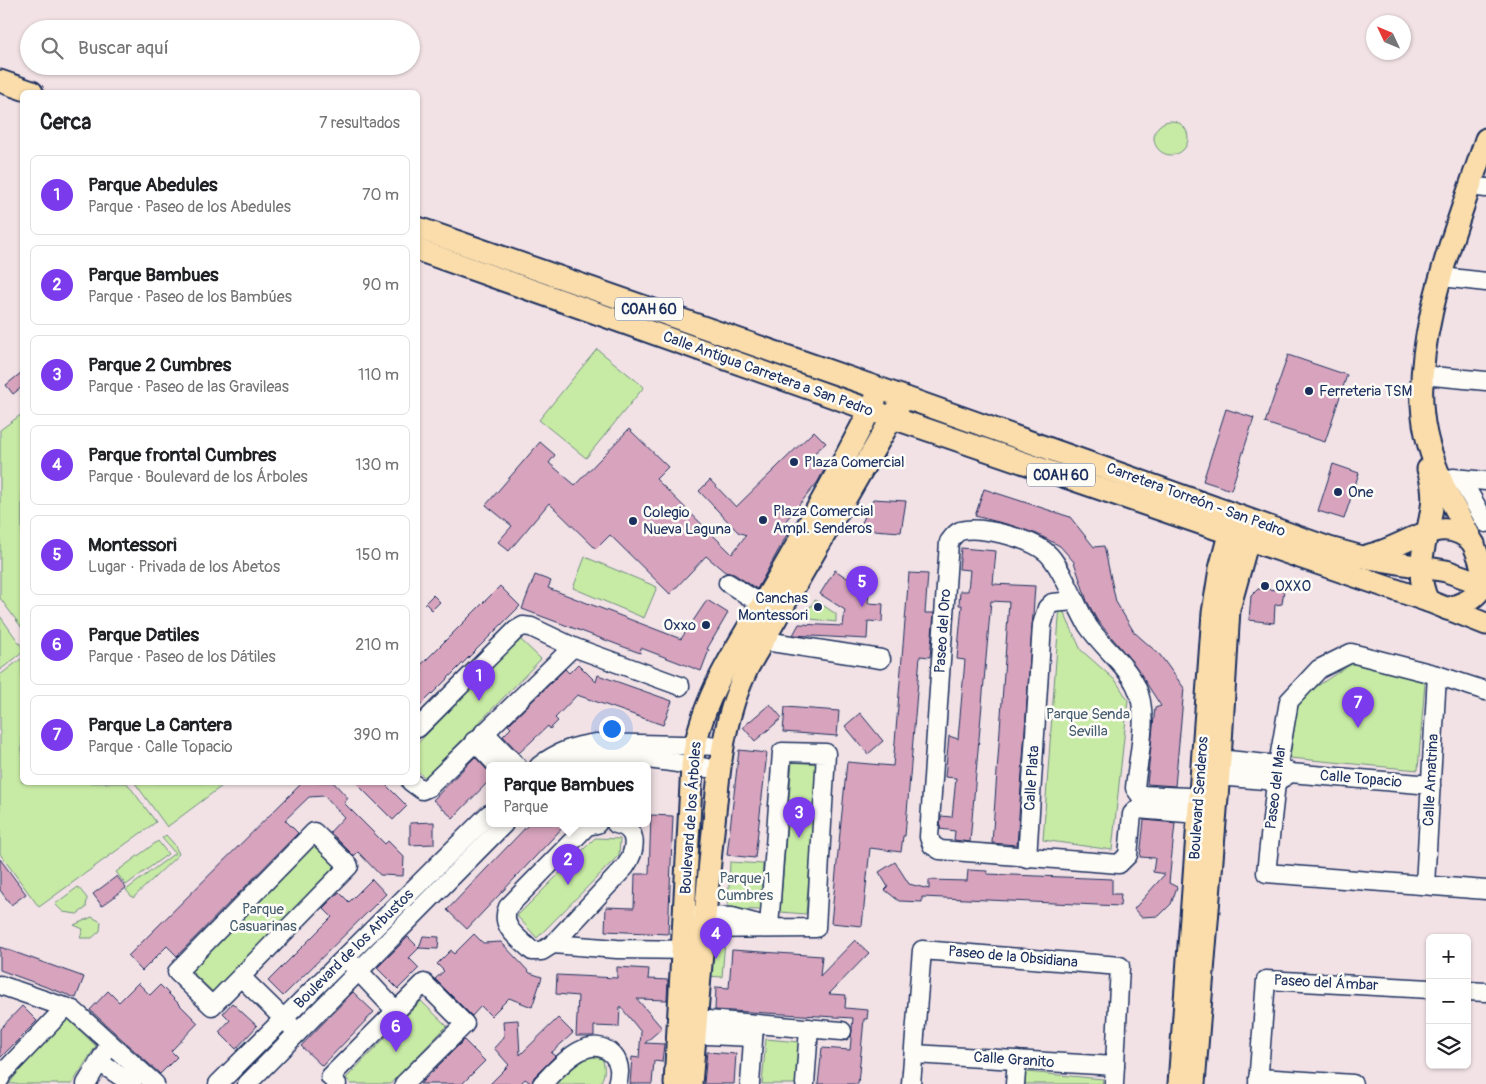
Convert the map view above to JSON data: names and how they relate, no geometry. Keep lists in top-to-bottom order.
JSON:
{
  "streets": {
    "main road": [
      "COAH 60",
      "Calle Antigua Carretera a San Pedro",
      "Carretera Torreón - San Pedro",
      "Boulevard Senderos",
      "Boulevard de los Árboles"
    ],
    "street": [
      "Paseo del Oro",
      "Calle Plata",
      "Calle Topacio",
      "Calle Amatrina",
      "Paseo del Mar",
      "Boulevard de los Arbustos",
      "Paseo de la Obsidiana",
      "Paseo del Ámbar",
      "Calle Granito"
    ]
  },
  "crossings": [
    ["Calle Antigua Carretera a San Pedro", "Carretera Torreón - San Pedro"],
    ["Calle Antigua Carretera a San Pedro", "Boulevard de los Árboles"],
    ["Carretera Torreón - San Pedro", "Boulevard Senderos"],
    ["Carretera Torreón - San Pedro", "Boulevard de los Árboles"],
    ["Paseo del Oro", "Calle Plata"],
    ["Paseo del Oro", "Boulevard Senderos"],
    ["Calle Topacio", "Calle Amatrina"],
    ["Calle Topacio", "Paseo del Mar"],
    ["Calle Topacio", "Boulevard Senderos"],
    ["Calle Amatrina", "Paseo del Mar"],
    ["Paseo de la Obsidiana", "Calle Granito"]
  ],
  "parks": ["Parque Senda Sevilla", "Parque 1 Cumbres", "Parque Casuarinas"],
  "places": [
    "Ferreteria TSM",
    "Plaza Comercial",
    "One",
    "Plaza Comercial Ampl. Senderos",
    "Colegio Nueva Laguna",
    "OXXO",
    "Canchas Montessori",
    "Oxxo"
  ],
  "north": "top left",
  "page": {
    "search": "Buscar aquí",
    "heading": ["Cerca", "7 resultados"],
    "list": [
      {
        "mark": "1",
        "name": "Parque Abedules",
        "note": "Parque · Paseo de los Abedules",
        "value": "70 m"
      },
      {
        "mark": "2",
        "name": "Parque Bambues",
        "note": "Parque · Paseo de los Bambúes",
        "value": "90 m"
      },
      {
        "mark": "3",
        "name": "Parque 2 Cumbres",
        "note": "Parque · Paseo de las Gravileas",
        "value": "110 m"
      },
      {
        "mark": "4",
        "name": "Parque frontal Cumbres",
        "note": "Parque · Boulevard de los Árboles",
        "value": "130 m"
      },
      {
        "mark": "5",
        "name": "Montessori",
        "note": "Lugar · Privada de los Abetos",
        "value": "150 m"
      },
      {
        "mark": "6",
        "name": "Parque Datiles",
        "note": "Parque · Paseo de los Dátiles",
        "value": "210 m"
      },
      {
        "mark": "7",
        "name": "Parque La Cantera",
        "note": "Parque · Calle Topacio",
        "value": "390 m"
      }
    ],
    "pins": [
      "5",
      "1",
      "7",
      "3",
      "2",
      "4",
      "6"
    ],
    "popup": ["Parque Bambues", "Parque"],
    "map_buttons": ["+", "−"]
  }
}
